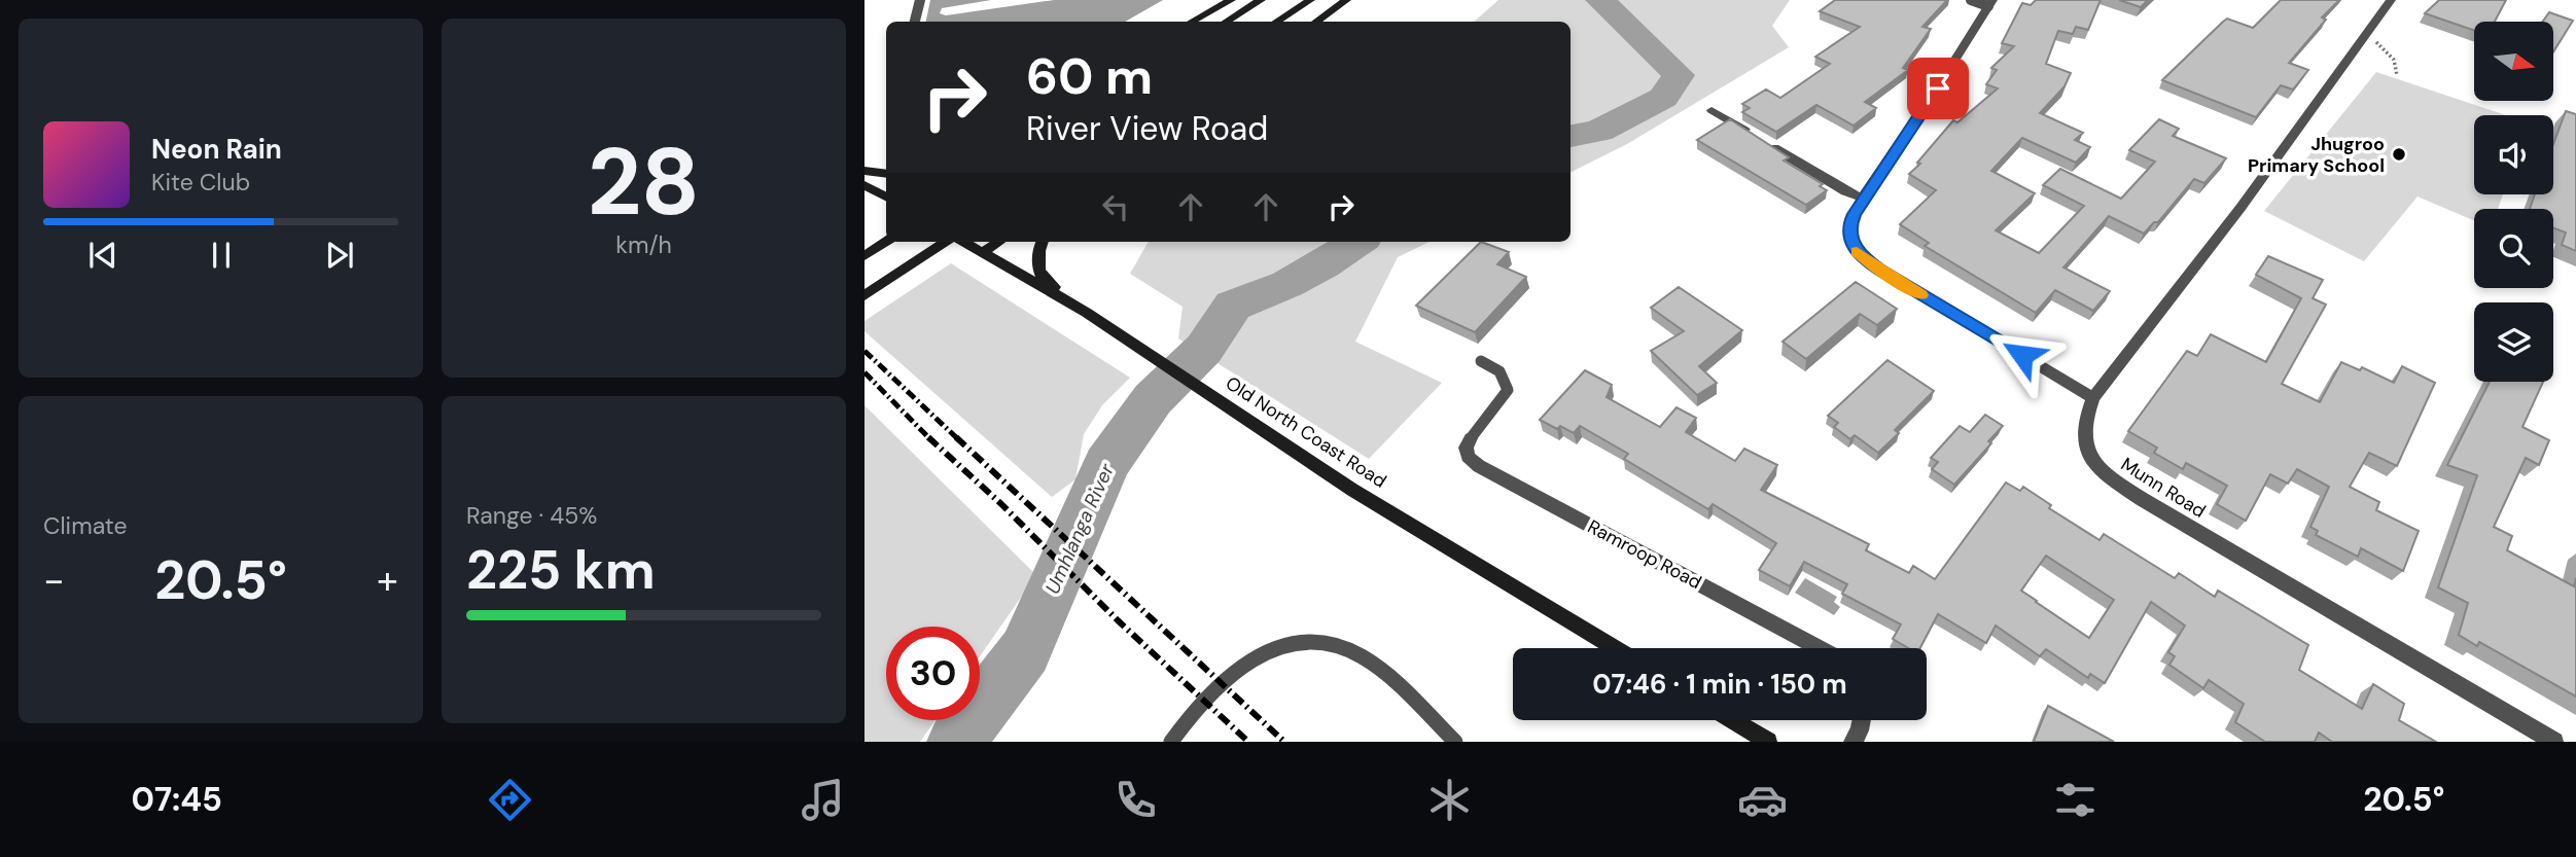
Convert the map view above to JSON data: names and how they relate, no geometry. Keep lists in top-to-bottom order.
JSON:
{
  "streets": {
    "street": ["Old North Coast Road", "Munn Road", "Ramroop Road"]
  },
  "water": ["Umhlanga River"],
  "places": ["Jhugroo Primary School"],
  "north": "right",
  "page": {
    "tile": [
      ["28", "km/h"],
      "Climate",
      ["Range · 45%", "225 km"]
    ],
    "turn": ["60 m", "River View Road"],
    "song": ["Neon Rain", "Kite Club"],
    "heat": ["−", "20.5°", "+"],
    "limit": "30",
    "trip": "07:46 · 1 min · 150 m",
    "tabs": ["07:45", "20.5°"]
  }
}
